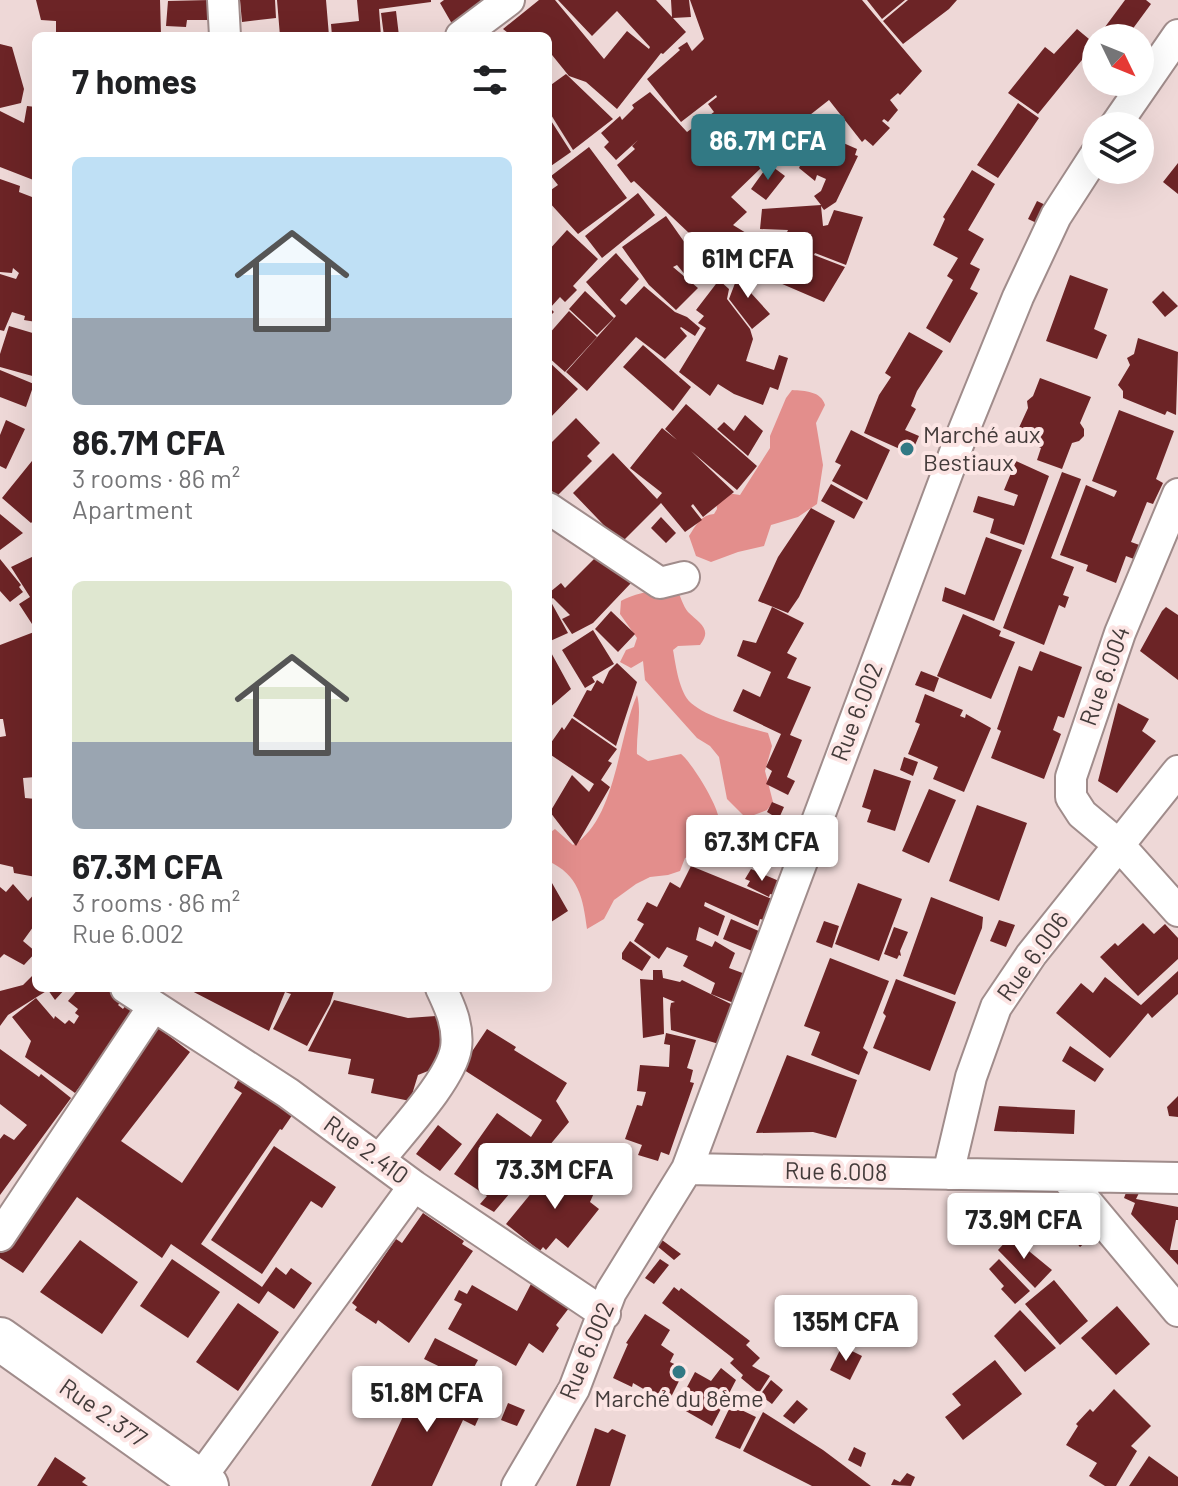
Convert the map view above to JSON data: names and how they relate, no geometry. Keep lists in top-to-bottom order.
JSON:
{
  "streets": {
    "street": [
      "Rue 6.004",
      "Rue 6.002",
      "Rue 6.006",
      "Rue 2.410",
      "Rue 6.008",
      "Rue 2.377"
    ]
  },
  "crossings": [
    ["Rue 6.004", "Rue 6.006"],
    ["Rue 6.002", "Rue 2.410"],
    ["Rue 6.002", "Rue 6.008"],
    ["Rue 6.006", "Rue 6.008"]
  ],
  "places": ["Marché aux Bestiaux", "Marché du 8ème"],
  "north": "bottom right",
  "page": {
    "heading": "7 homes",
    "price": [
      "86.7M CFA",
      "61M CFA",
      "67.3M CFA",
      "73.3M CFA",
      "73.9M CFA",
      "135M CFA",
      "51.8M CFA"
    ],
    "list": [
      {
        "name": "86.7M CFA",
        "note": "3 rooms · 86 m² · Apartment"
      },
      {
        "name": "67.3M CFA",
        "note": "3 rooms · 86 m² · Rue 6.002"
      }
    ]
  }
}
